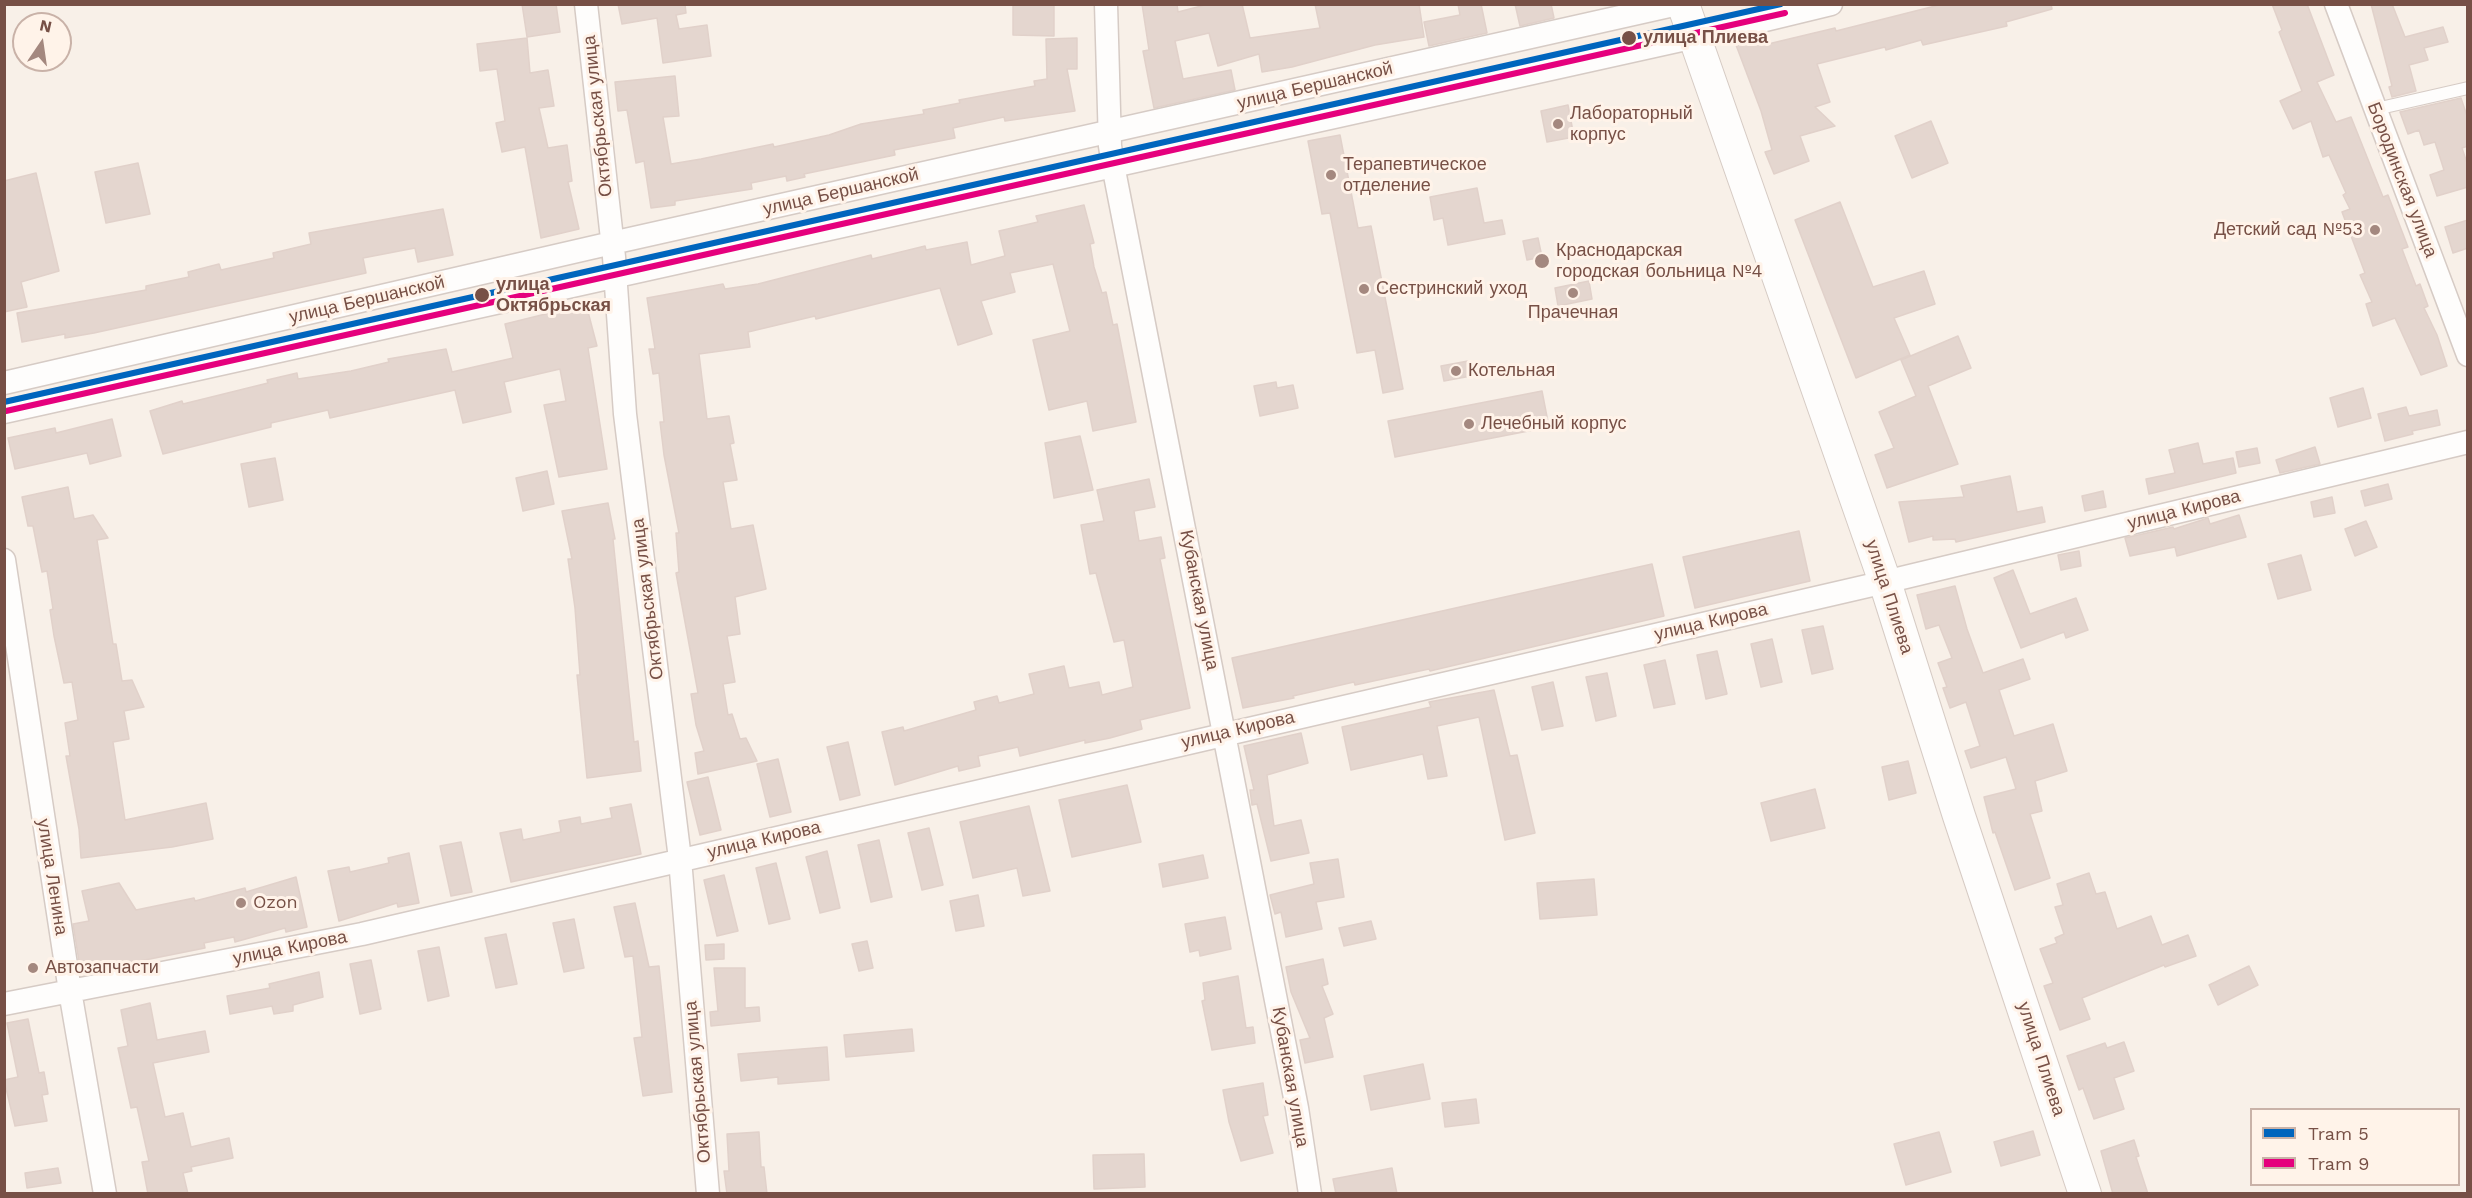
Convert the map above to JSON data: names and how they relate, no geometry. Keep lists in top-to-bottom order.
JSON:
{
  "streets": {
    "street": [
      "улица Бершанской",
      "Октябрьская улица",
      "Бородинская улица",
      "улица Кирова",
      "улица Плиева",
      "Кубанская улица",
      "улица Ленина"
    ]
  },
  "crossings": [
    ["улица Бершанской", "Октябрьская улица"],
    ["улица Бершанской", "улица Плиева"],
    ["улица Бершанской", "Кубанская улица"],
    ["Октябрьская улица", "улица Кирова"],
    ["улица Кирова", "улица Плиева"],
    ["улица Кирова", "Кубанская улица"],
    ["улица Кирова", "улица Ленина"]
  ],
  "places": [
    "улица Плиева",
    "Лабораторный корпус",
    "Терапевтическое отделение",
    "Детский сад №53",
    "Краснодарская городская больница №4",
    "Сестринский уход",
    "Прачечная",
    "улица Октябрьская",
    "Котельная",
    "Лечебный корпус",
    "Ozon",
    "Автозапчасти"
  ],
  "lines": ["tram line 5", "tram line 9"],
  "legend": ["Tram 5", "Tram 9"],
  "north": "top"
}
